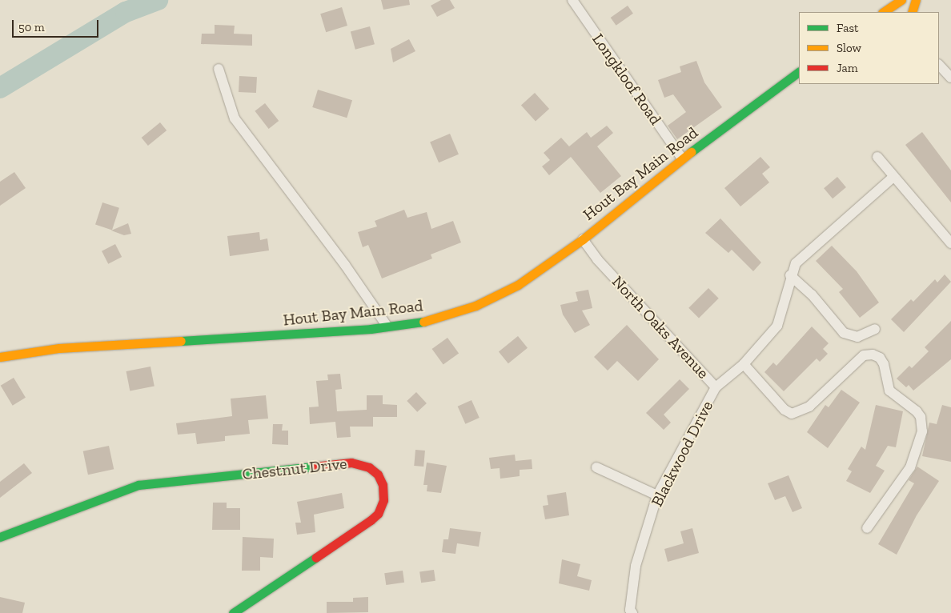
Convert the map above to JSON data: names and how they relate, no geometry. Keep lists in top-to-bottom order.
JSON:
{
  "streets": {
    "main road": ["Hout Bay Main Road", "Chestnut Drive"],
    "street": ["Longkloof Road", "North Oaks Avenue", "Blackwood Drive"]
  },
  "crossings": [
    ["Longkloof Road", "Hout Bay Main Road"],
    ["Hout Bay Main Road", "North Oaks Avenue"],
    ["North Oaks Avenue", "Blackwood Drive"]
  ],
  "legend": ["Fast", "Slow", "Jam"],
  "scale_bar": "50 m"
}
